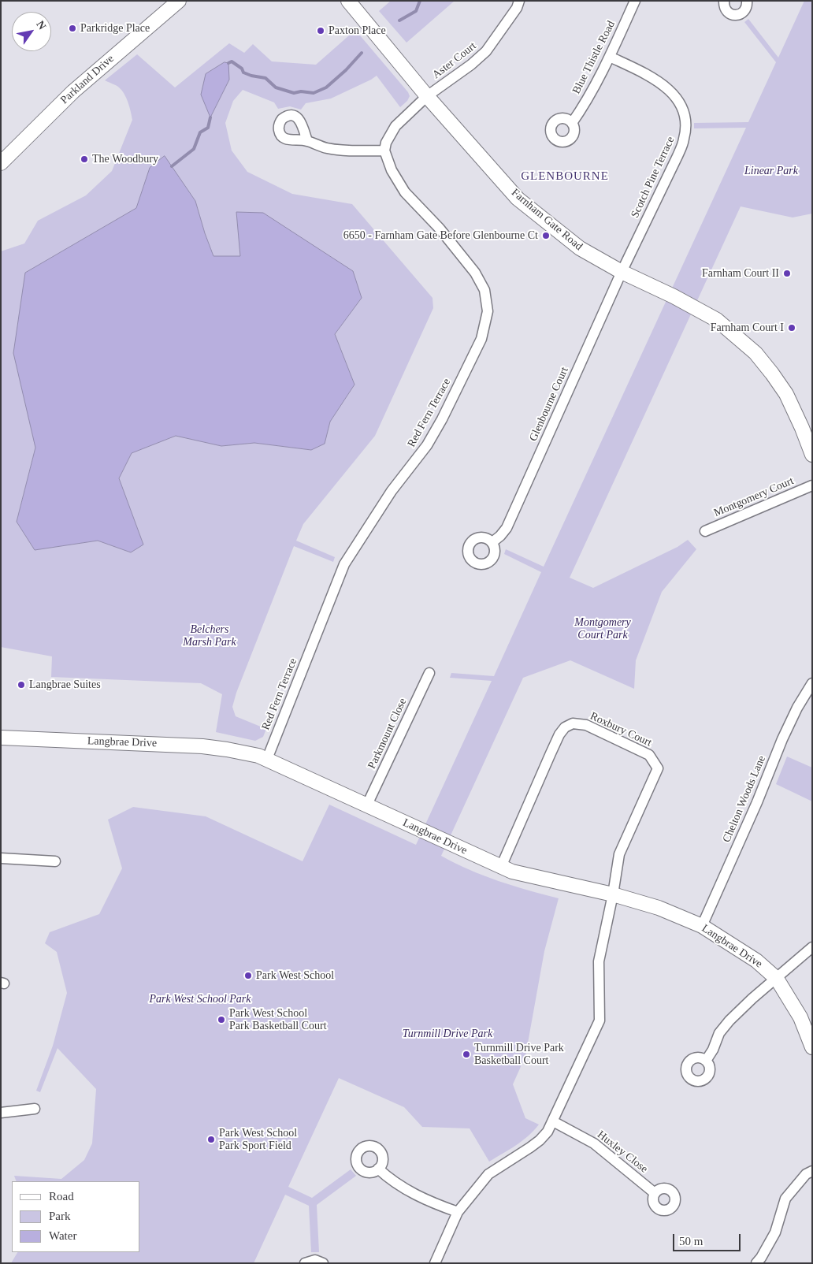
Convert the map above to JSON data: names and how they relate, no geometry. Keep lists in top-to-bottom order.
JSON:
{
  "streets": {
    "street": [
      "Blue Thistle Road",
      "Aster Court",
      "Parkland Drive",
      "Scotch Pine Terrace",
      "Farnham Gate Road",
      "Glenbourne Court",
      "Red Fern Terrace",
      "Montgomery Court",
      "Roxbury Court",
      "Parkmount Close",
      "Langbrae Drive",
      "Chelton Woods Lane",
      "Huxley Close"
    ]
  },
  "crossings": [
    ["Blue Thistle Road", "Scotch Pine Terrace"],
    ["Aster Court", "Farnham Gate Road"],
    ["Scotch Pine Terrace", "Farnham Gate Road"],
    ["Scotch Pine Terrace", "Glenbourne Court"],
    ["Farnham Gate Road", "Glenbourne Court"],
    ["Red Fern Terrace", "Langbrae Drive"],
    ["Roxbury Court", "Langbrae Drive"],
    ["Parkmount Close", "Langbrae Drive"],
    ["Langbrae Drive", "Chelton Woods Lane"]
  ],
  "districts": ["GLENBOURNE"],
  "parks": [
    "Linear Park",
    "Montgomery Court Park",
    "Belchers Marsh Park",
    "Park West School Park",
    "Turnmill Drive Park"
  ],
  "places": [
    "Parkridge Place",
    "Paxton Place",
    "The Woodbury",
    "6650 - Farnham Gate Before Glenbourne Ct",
    "Farnham Court II",
    "Farnham Court I",
    "Langbrae Suites",
    "Park West School",
    "Park West School Park Basketball Court",
    "Turnmill Drive Park Basketball Court",
    "Park West School Park Sport Field"
  ],
  "legend": ["Road", "Park", "Water"],
  "scale_bar": "50 m",
  "north": "top right"
}
